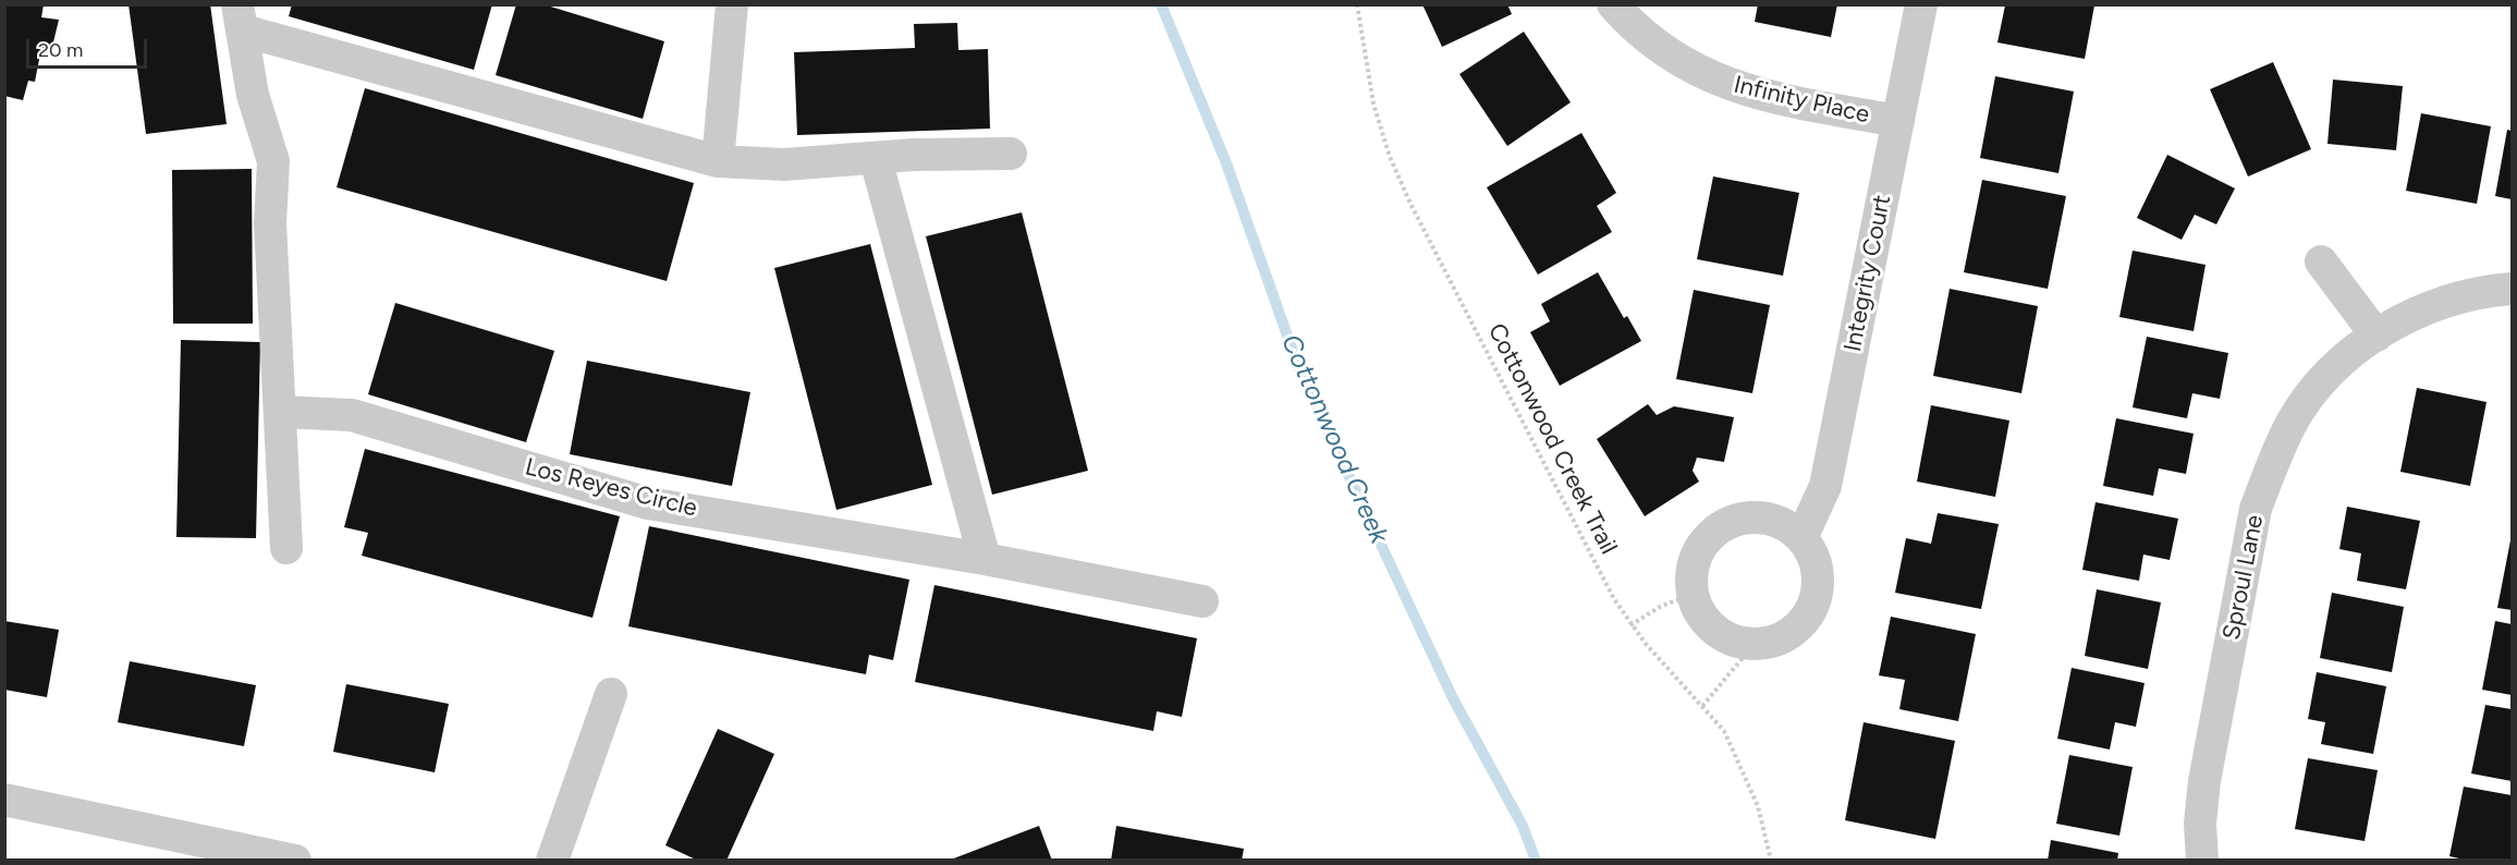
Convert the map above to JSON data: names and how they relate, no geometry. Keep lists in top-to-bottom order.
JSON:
{
  "streets": {
    "street": [
      "Infinity Place",
      "Integrity Court",
      "Los Reyes Circle",
      "Sproul Lane"
    ],
    "path": ["Cottonwood Creek Trail"]
  },
  "crossings": [
    ["Infinity Place", "Integrity Court"]
  ],
  "water": ["Cottonwood Creek"],
  "scale_bar": "20 m"
}
